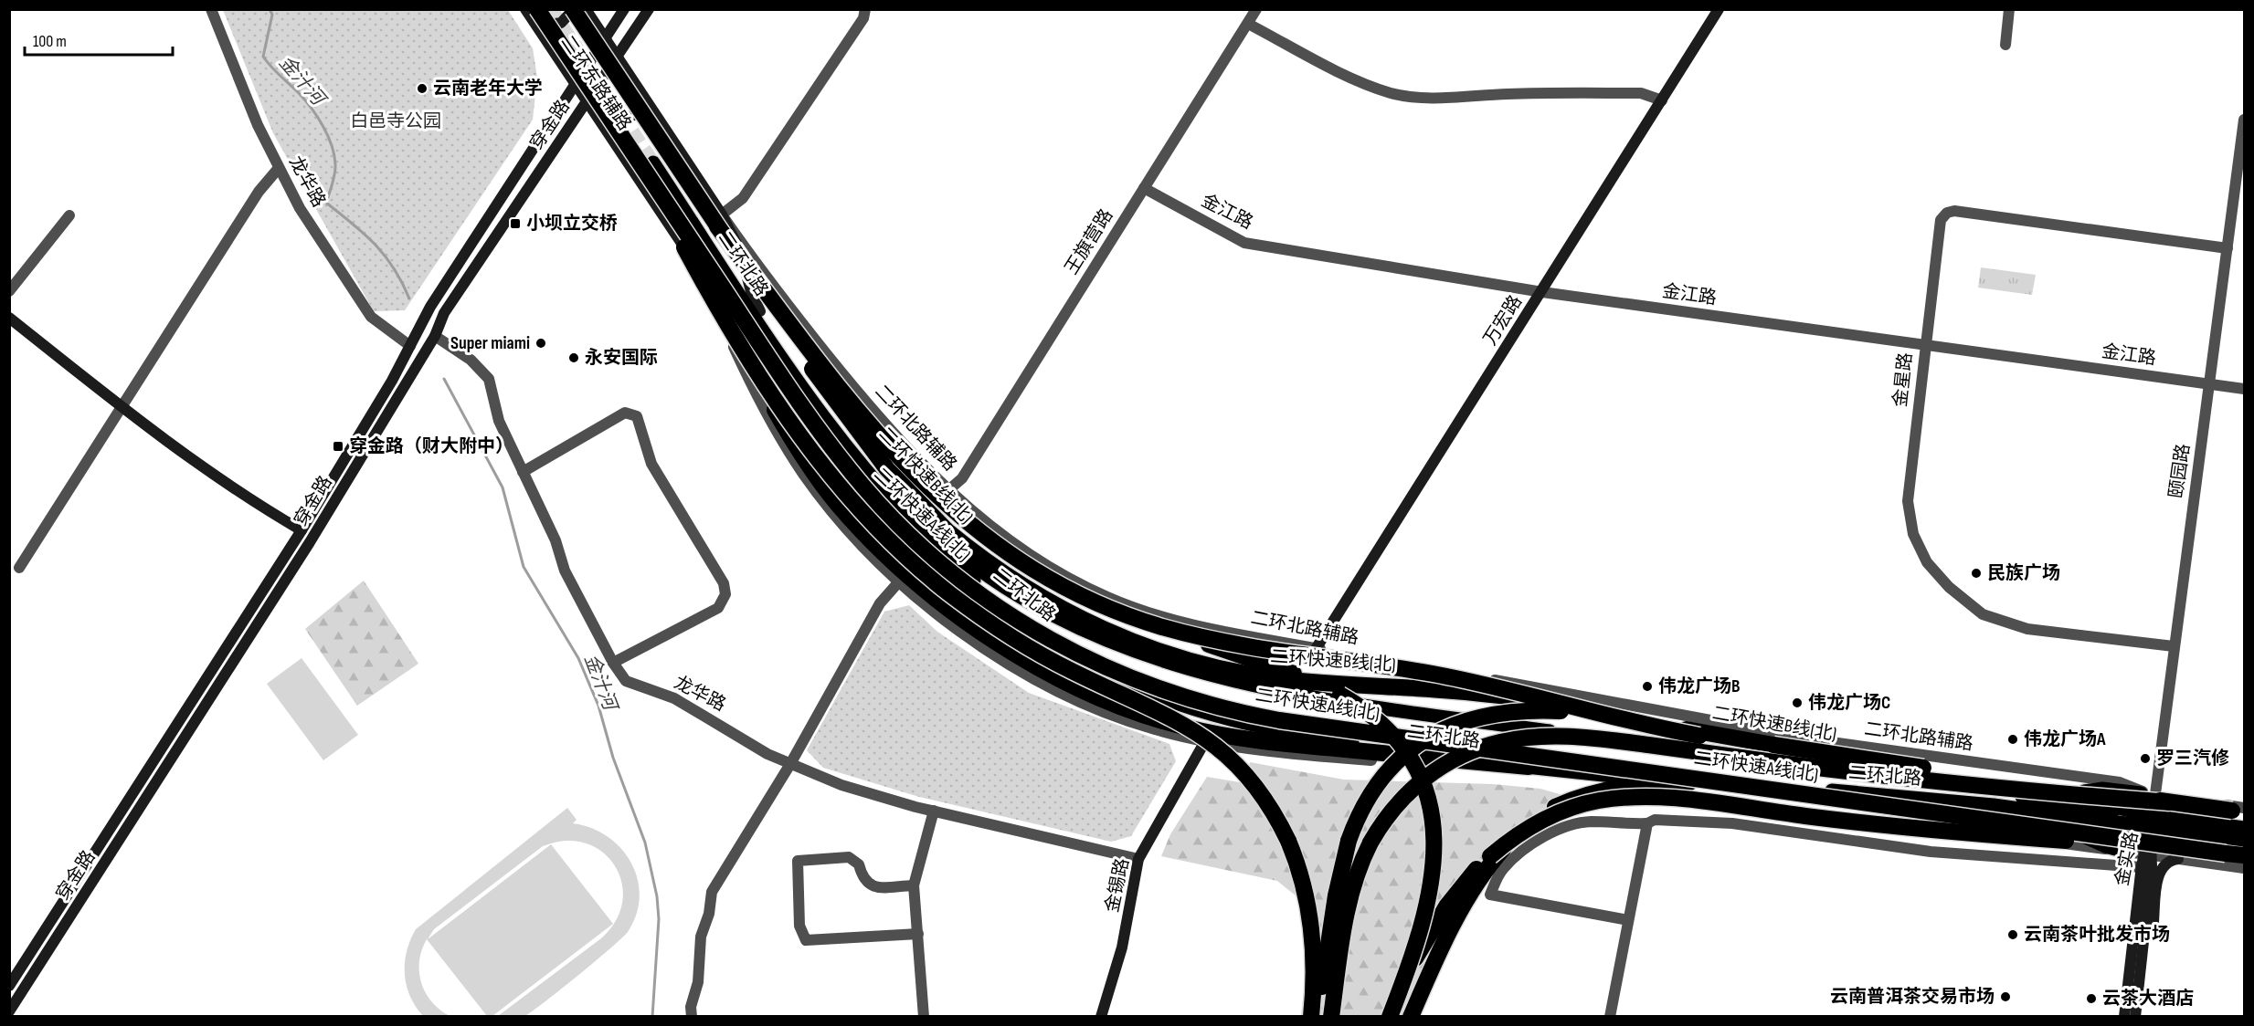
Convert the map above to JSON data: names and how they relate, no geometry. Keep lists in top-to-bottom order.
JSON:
{
  "streets": {
    "highway": ["二环快速B线(北)", "二环快速A线(北)"],
    "main road": ["二环北路"],
    "street": [
      "二环东路辅路",
      "穿金路",
      "龙华路",
      "金江路",
      "王旗营路",
      "万宏路",
      "金星路",
      "二环北路辅路",
      "颐园路",
      "金实路",
      "金锡路"
    ]
  },
  "crossings": [
    ["二环东路辅路", "穿金路"],
    ["二环东路辅路", "二环快速B线(北)"],
    ["二环东路辅路", "二环快速A线(北)"],
    ["穿金路", "龙华路"],
    ["龙华路", "金锡路"],
    ["金江路", "王旗营路"],
    ["金江路", "万宏路"],
    ["金江路", "金星路"],
    ["金江路", "颐园路"],
    ["王旗营路", "二环北路辅路"],
    ["二环北路", "颐园路"],
    ["二环北路", "金实路"],
    ["万宏路", "二环北路辅路"],
    ["金星路", "颐园路"],
    ["二环北路辅路", "颐园路"],
    ["二环北路辅路", "二环快速B线(北)"],
    ["颐园路", "金实路"]
  ],
  "water": ["金汁河"],
  "parks": ["白邑寺公园"],
  "places": {
    "other": [
      "云南老年大学",
      "Super miami",
      "永安国际",
      "民族广场",
      "伟龙广场B",
      "伟龙广场C",
      "伟龙广场A",
      "罗三汽修",
      "云南茶叶批发市场",
      "云南普洱茶交易市场",
      "云茶大酒店"
    ],
    "transit": ["小坝立交桥", "穿金路（财大附中）"]
  },
  "scale_bar": "100 m"
}
